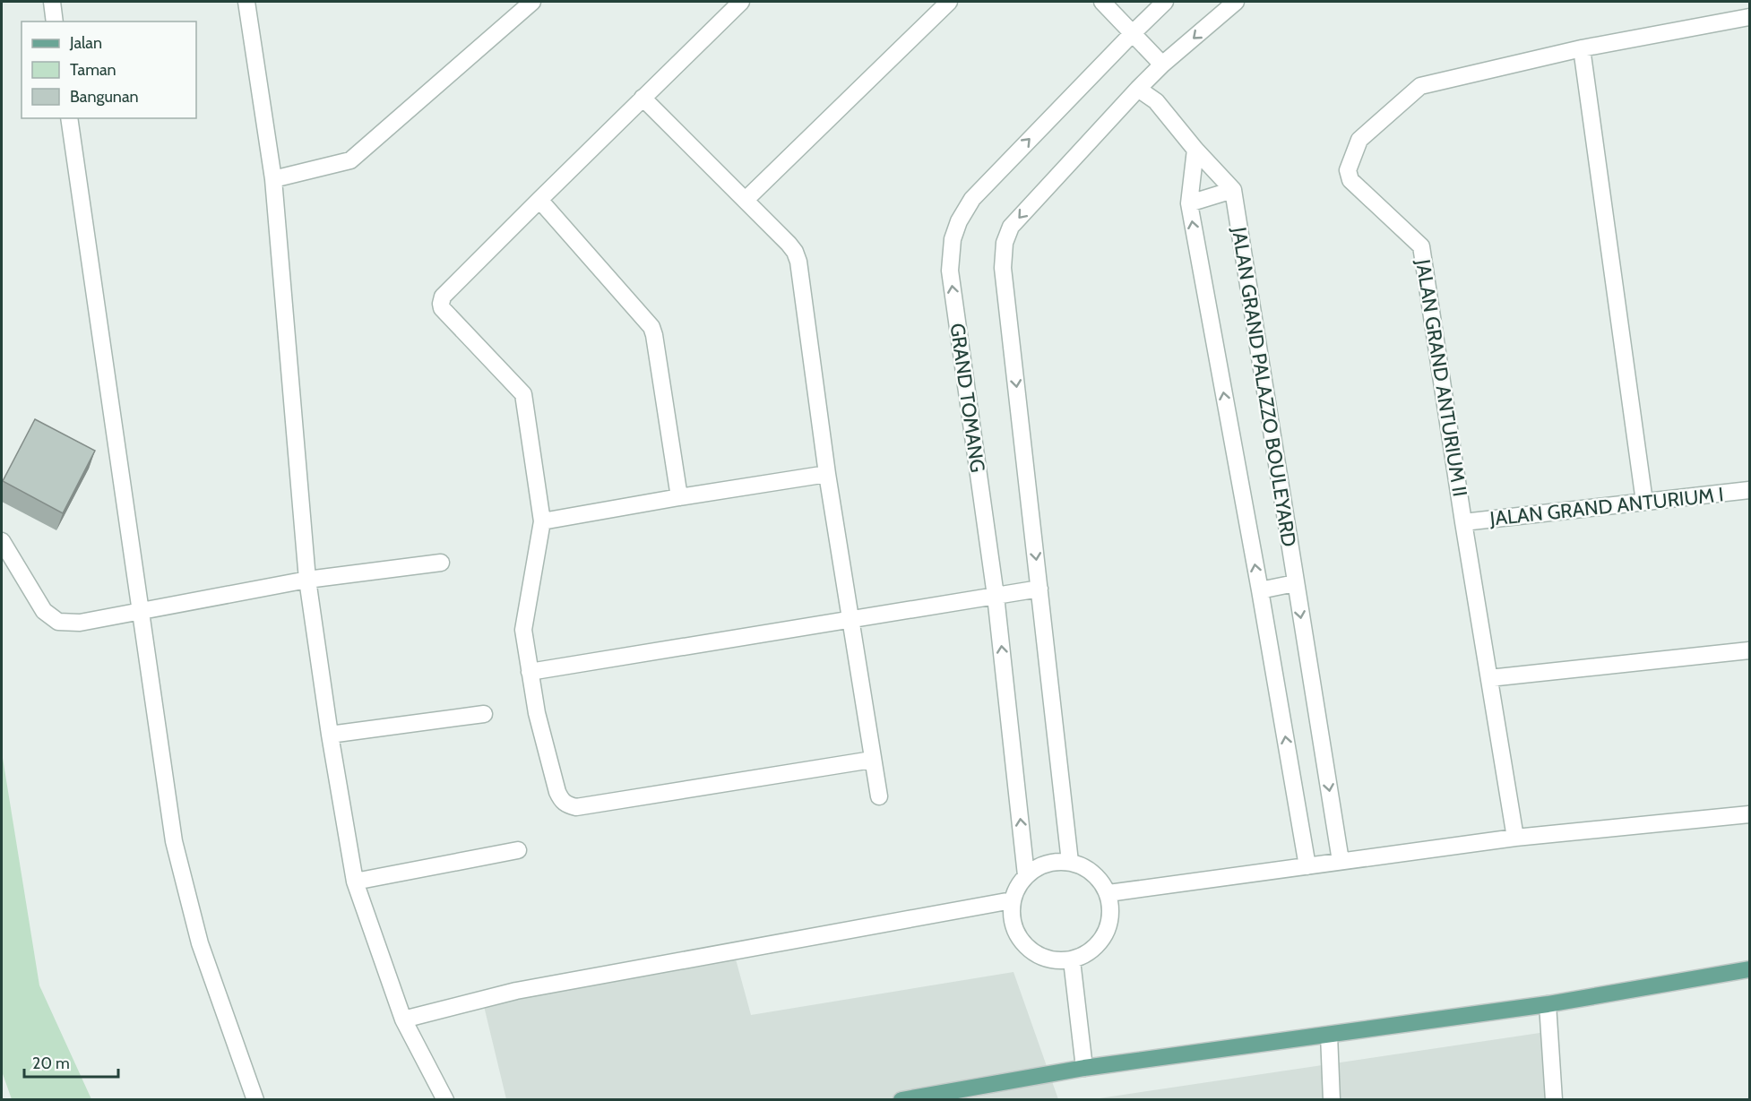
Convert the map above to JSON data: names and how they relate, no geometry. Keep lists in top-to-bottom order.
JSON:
{
  "streets": {
    "street": [
      "JALAN GRAND ANTURIUM II",
      "JALAN GRAND PALAZZO BOULEYARD",
      "GRAND TOMANG",
      "JALAN GRAND ANTURIUM I"
    ]
  },
  "crossings": [
    ["JALAN GRAND ANTURIUM II", "JALAN GRAND ANTURIUM I"]
  ],
  "legend": ["Jalan", "Taman", "Bangunan"],
  "scale_bar": "20 m"
}
